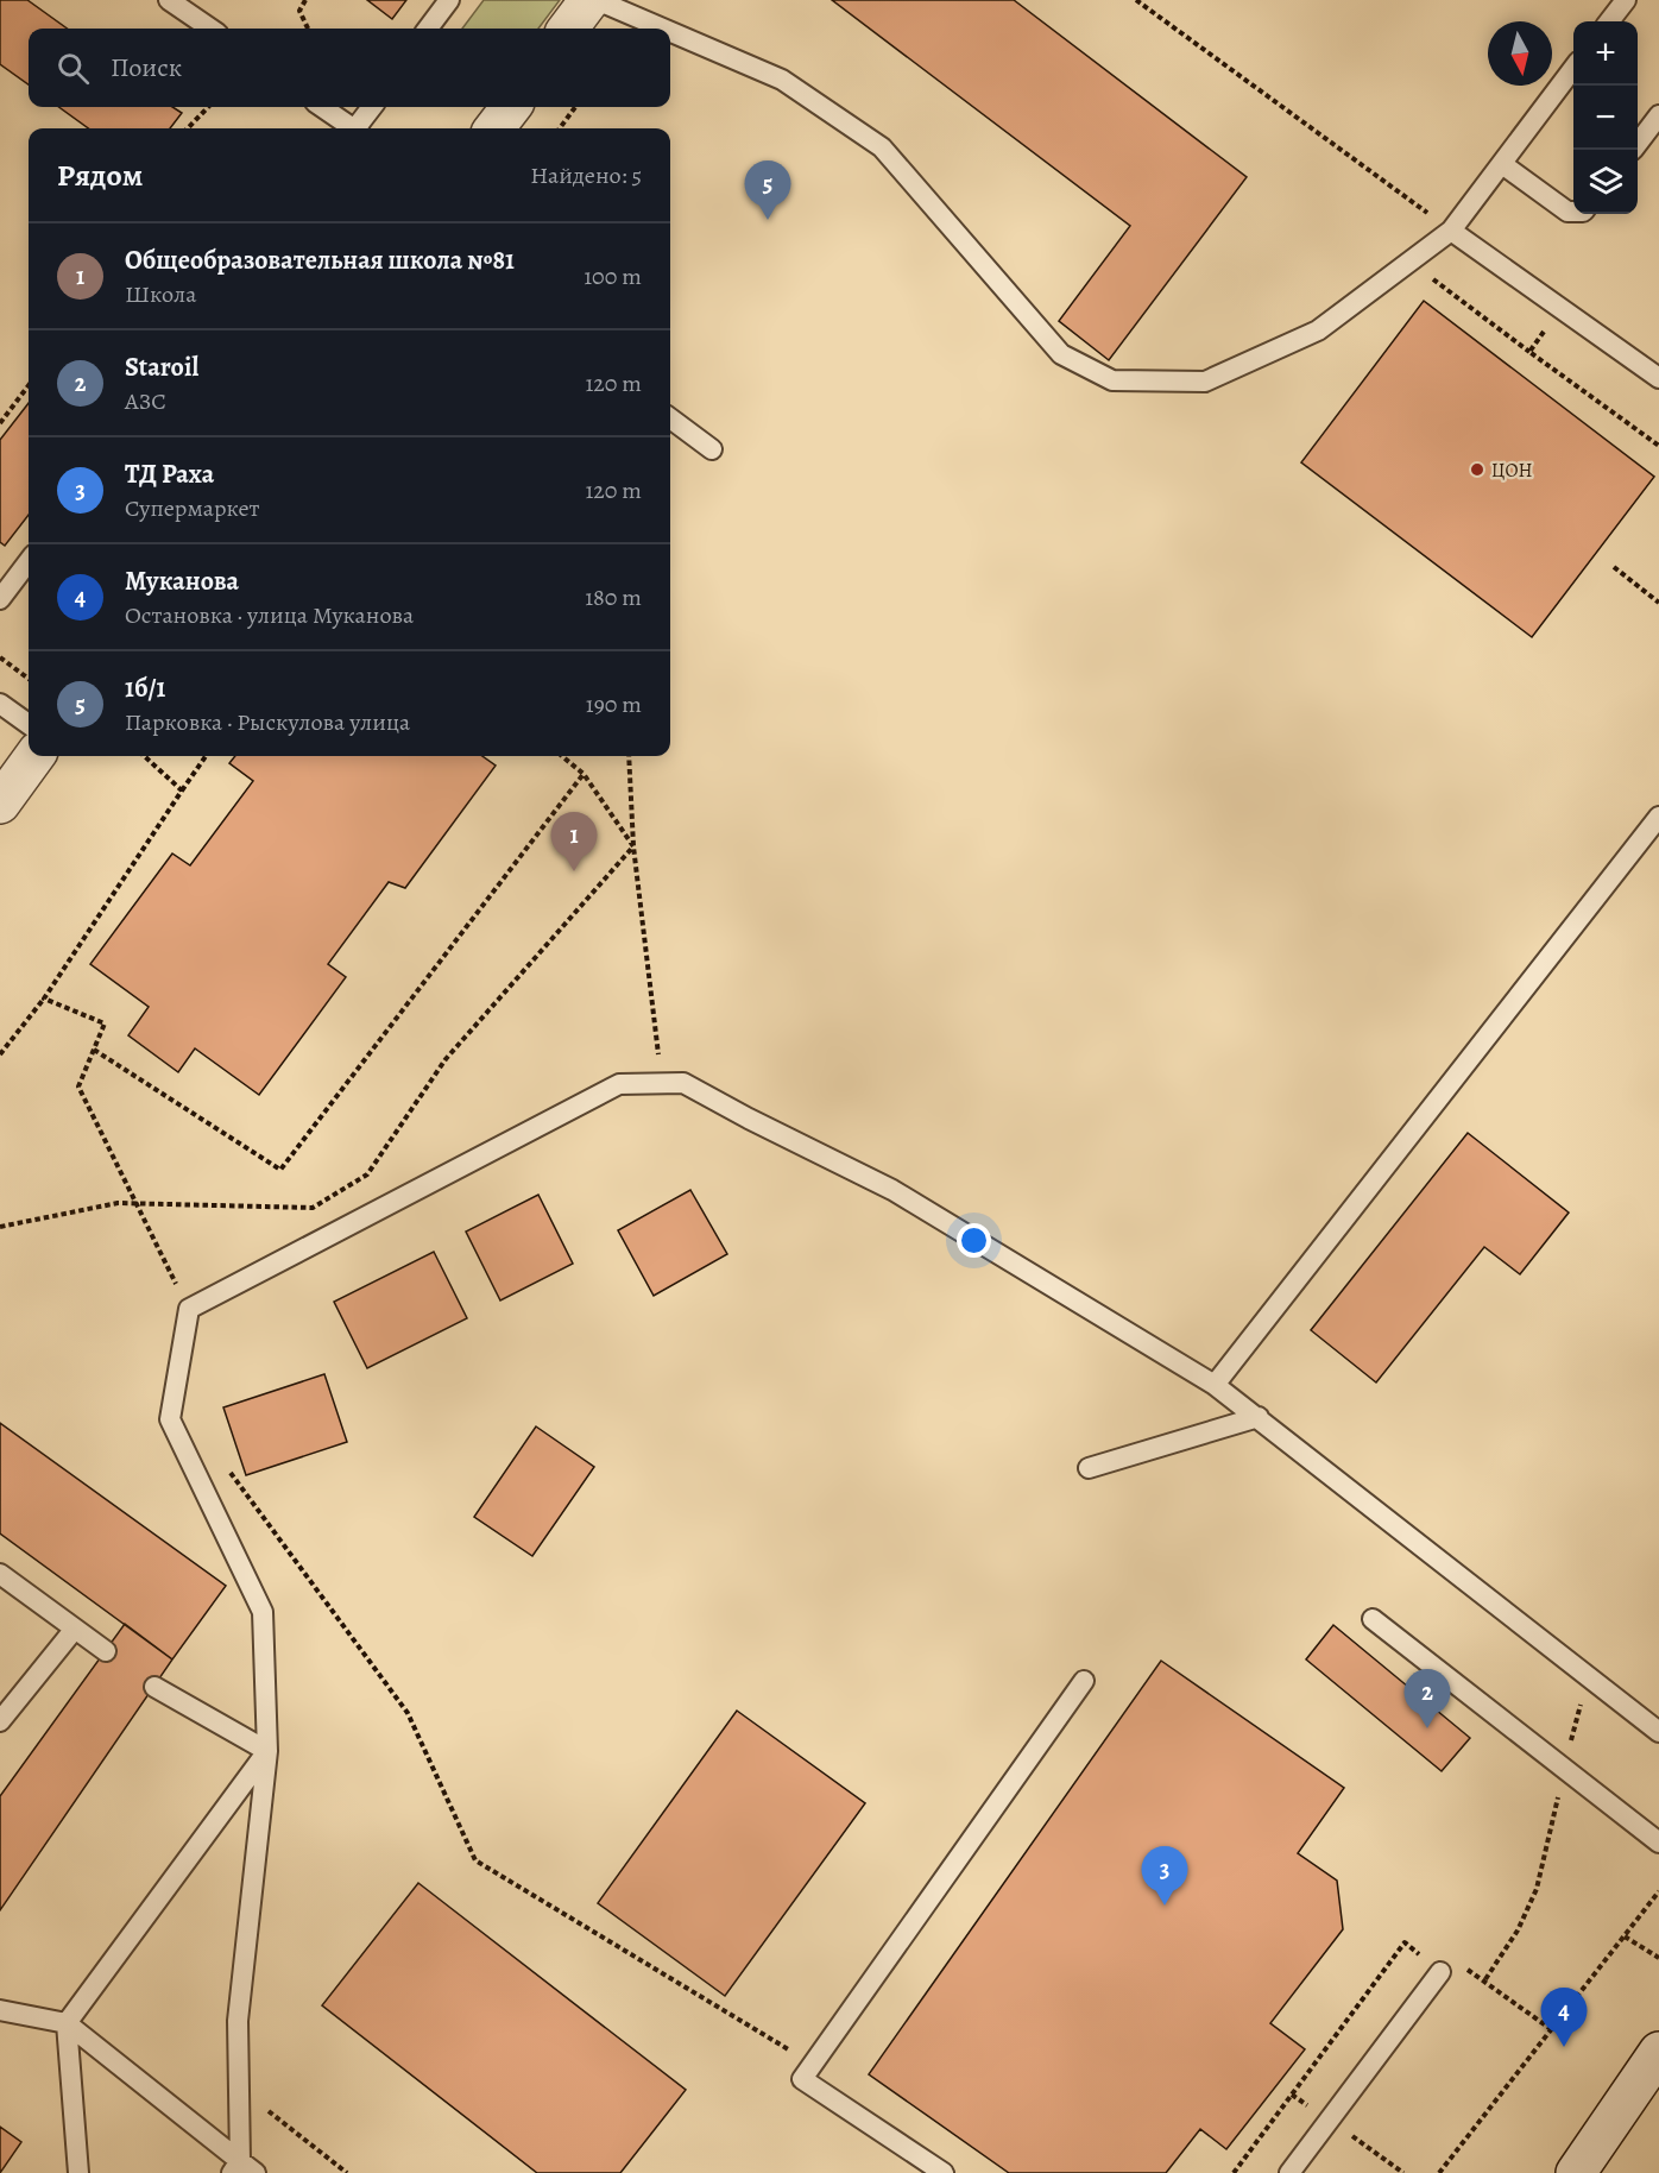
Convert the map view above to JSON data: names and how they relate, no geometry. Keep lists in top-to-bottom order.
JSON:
{
  "places": ["ЦОН"],
  "north": "bottom",
  "page": {
    "map_buttons": ["+", "−"],
    "search": "Поиск",
    "heading": ["Рядом", "Найдено: 5"],
    "pins": [
      "5",
      "1",
      "2",
      "3",
      "4"
    ],
    "list": [
      {
        "mark": "1",
        "name": "Общеобразовательная школа №81",
        "note": "Школа",
        "value": "100 m"
      },
      {
        "mark": "2",
        "name": "Staroil",
        "note": "АЗС",
        "value": "120 m"
      },
      {
        "mark": "3",
        "name": "ТД Раха",
        "note": "Супермаркет",
        "value": "120 m"
      },
      {
        "mark": "4",
        "name": "Муканова",
        "note": "Остановка · улица Муканова",
        "value": "180 m"
      },
      {
        "mark": "5",
        "name": "1б/1",
        "note": "Парковка · Рыскулова улица",
        "value": "190 m"
      }
    ]
  }
}
